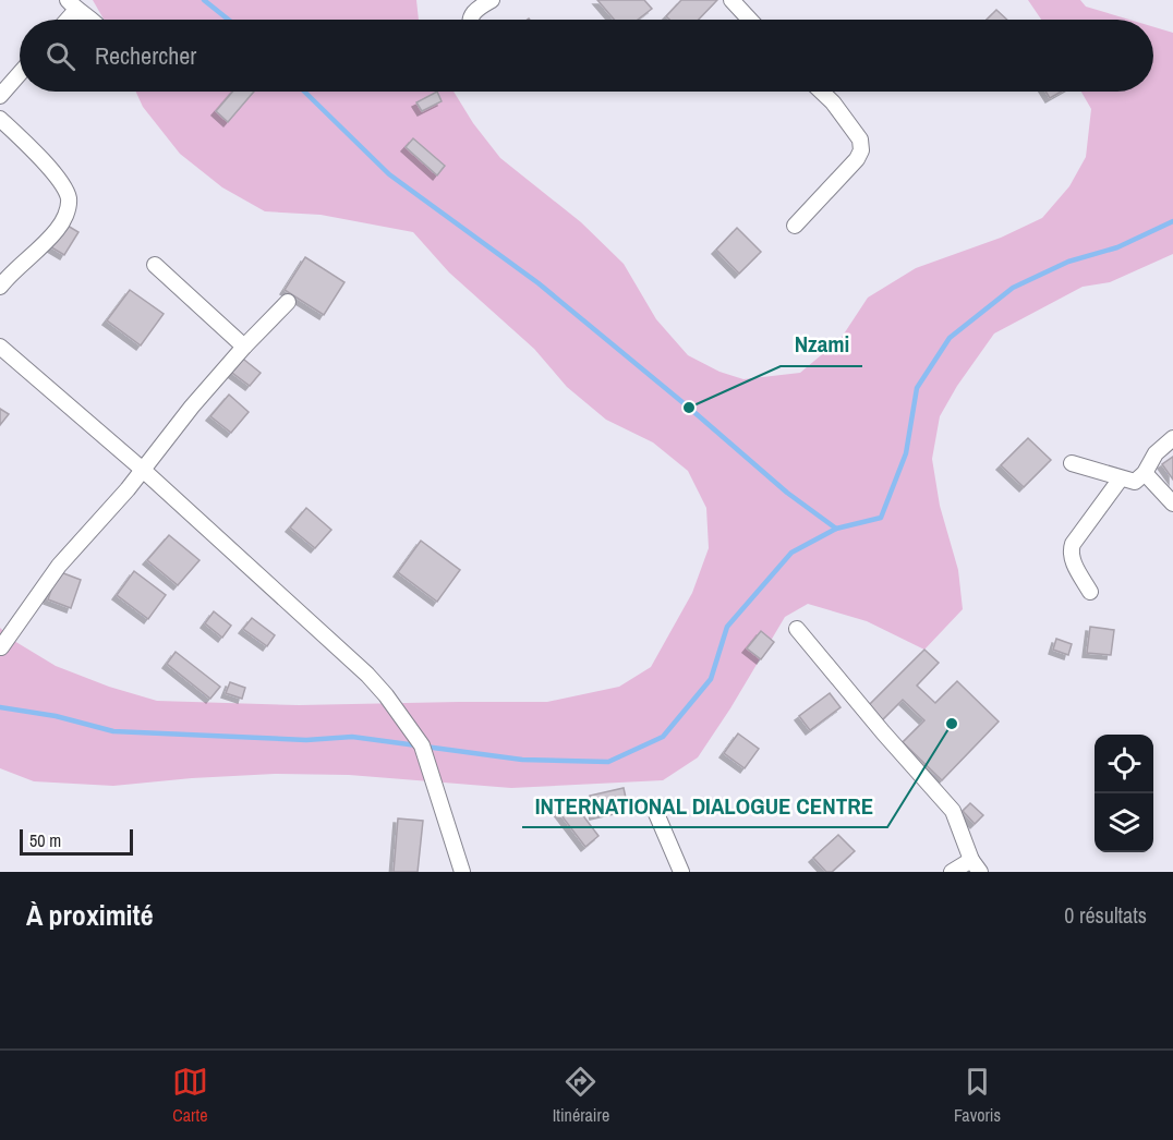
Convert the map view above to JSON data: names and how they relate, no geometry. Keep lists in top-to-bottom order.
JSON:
{
  "places": ["Nzami", "INTERNATIONAL DIALOGUE CENTRE"],
  "scale_bar": "50 m",
  "page": {
    "search": "Rechercher",
    "scale": "50 m",
    "heading": ["À proximité", "0 résultats"],
    "nav": ["Carte", "Itinéraire", "Favoris"]
  }
}
